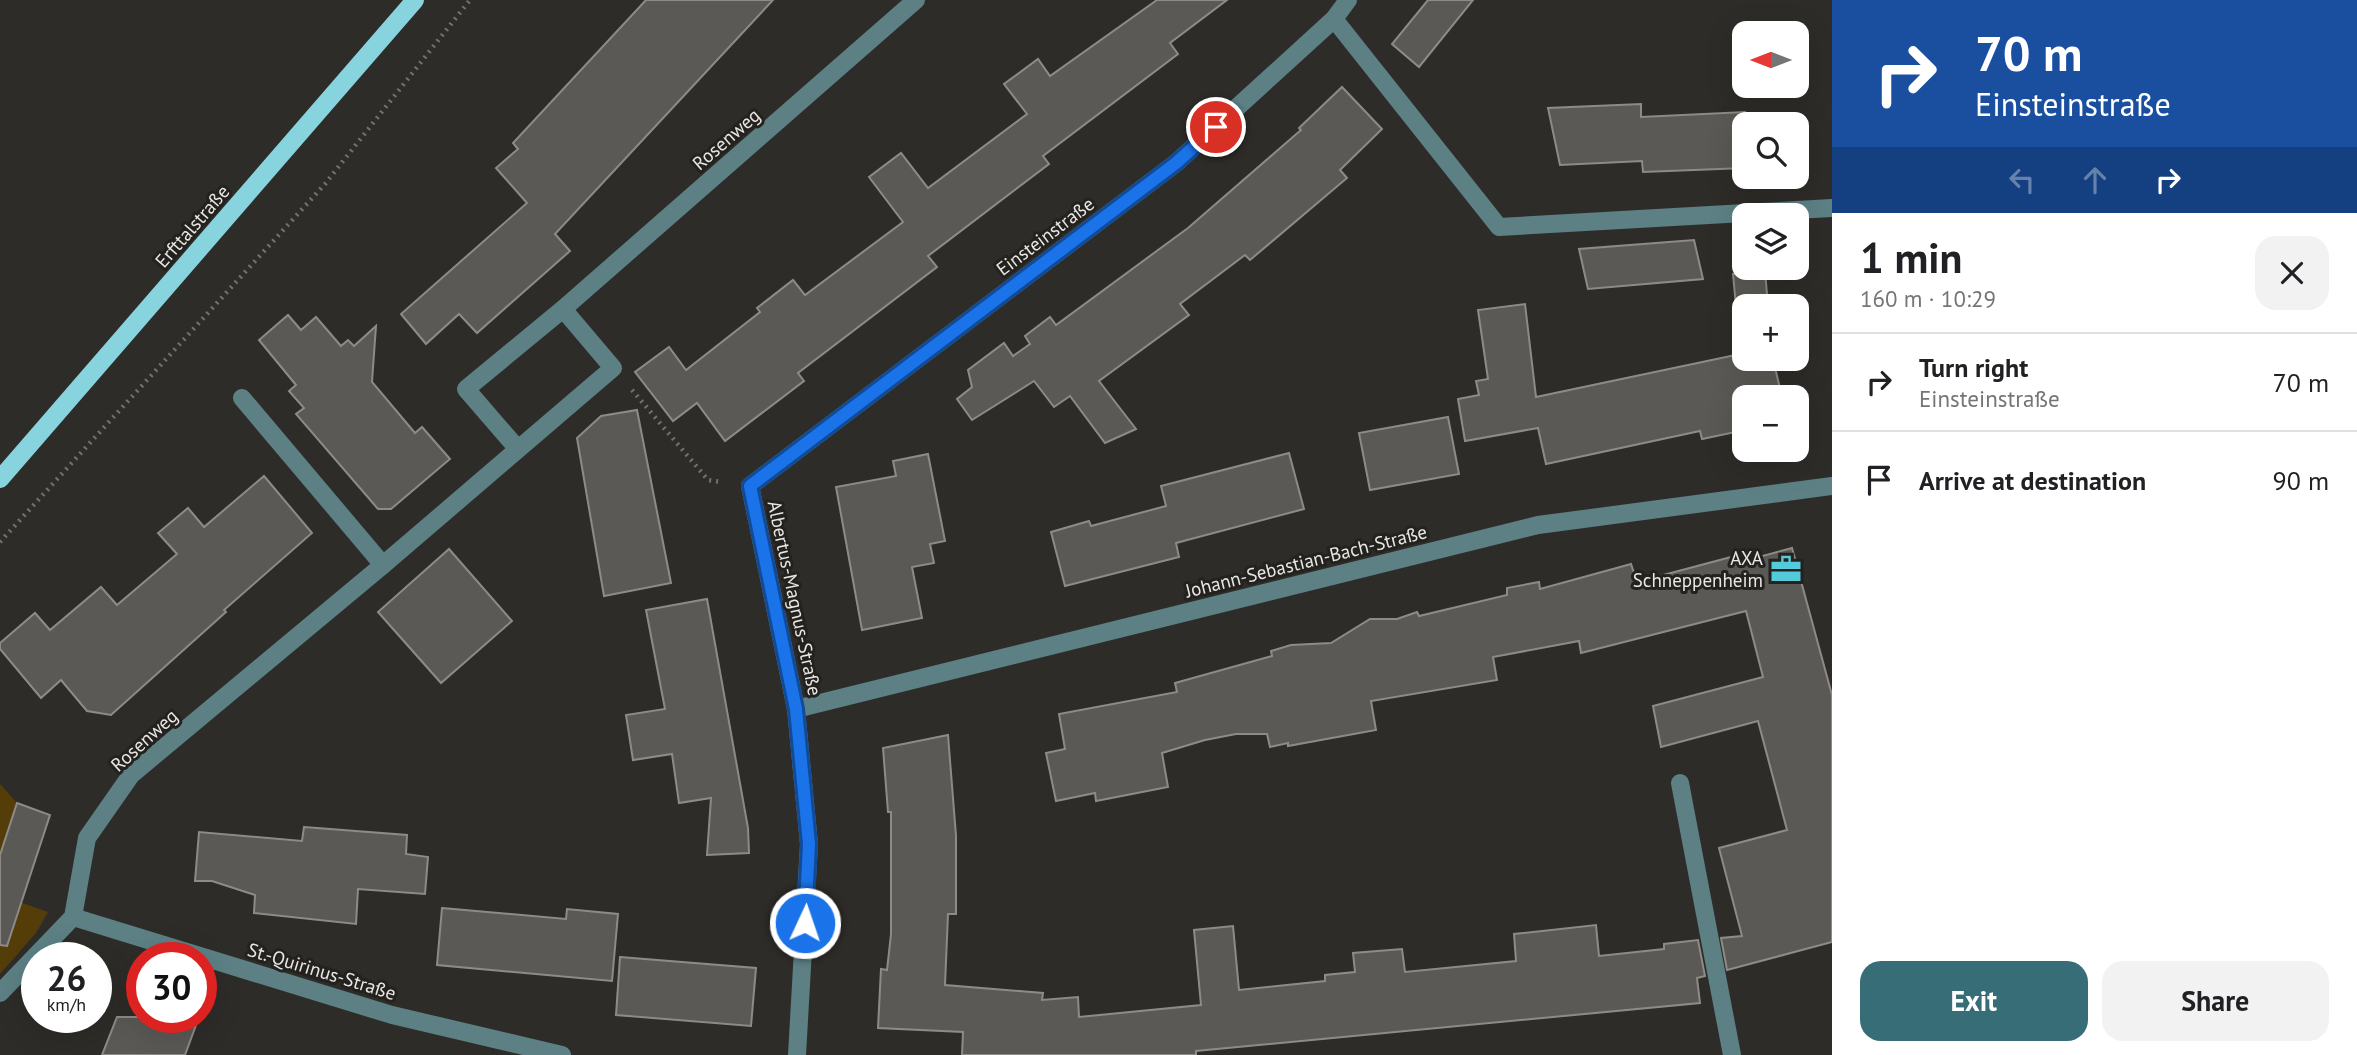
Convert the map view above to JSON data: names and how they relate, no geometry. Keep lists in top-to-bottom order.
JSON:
{
  "streets": {
    "main road": ["Erfttalstraße"],
    "street": [
      "Rosenweg",
      "Einsteinstraße",
      "Johann-Sebastian-Bach-Straße",
      "Albertus-Magnus-Straße",
      "St.-Quirinus-Straße"
    ]
  },
  "crossings": [
    ["Rosenweg", "St.-Quirinus-Straße"],
    ["Einsteinstraße", "Albertus-Magnus-Straße"],
    ["Johann-Sebastian-Bach-Straße", "Albertus-Magnus-Straße"]
  ],
  "places": {
    "office": ["AXA Schneppenheim"]
  },
  "north": "left",
  "page": {
    "turn": ["70 m", "Einsteinstraße"],
    "map_buttons": ["+", "−"],
    "heading": ["1 min", "160 m · 10:29"],
    "list": [
      {
        "name": "Turn right",
        "note": "Einsteinstraße",
        "value": "70 m"
      },
      {
        "name": "Arrive at destination",
        "value": "90 m"
      }
    ],
    "speed": "26 km/h",
    "limit": "30",
    "buttons": ["Exit", "Share"]
  }
}
